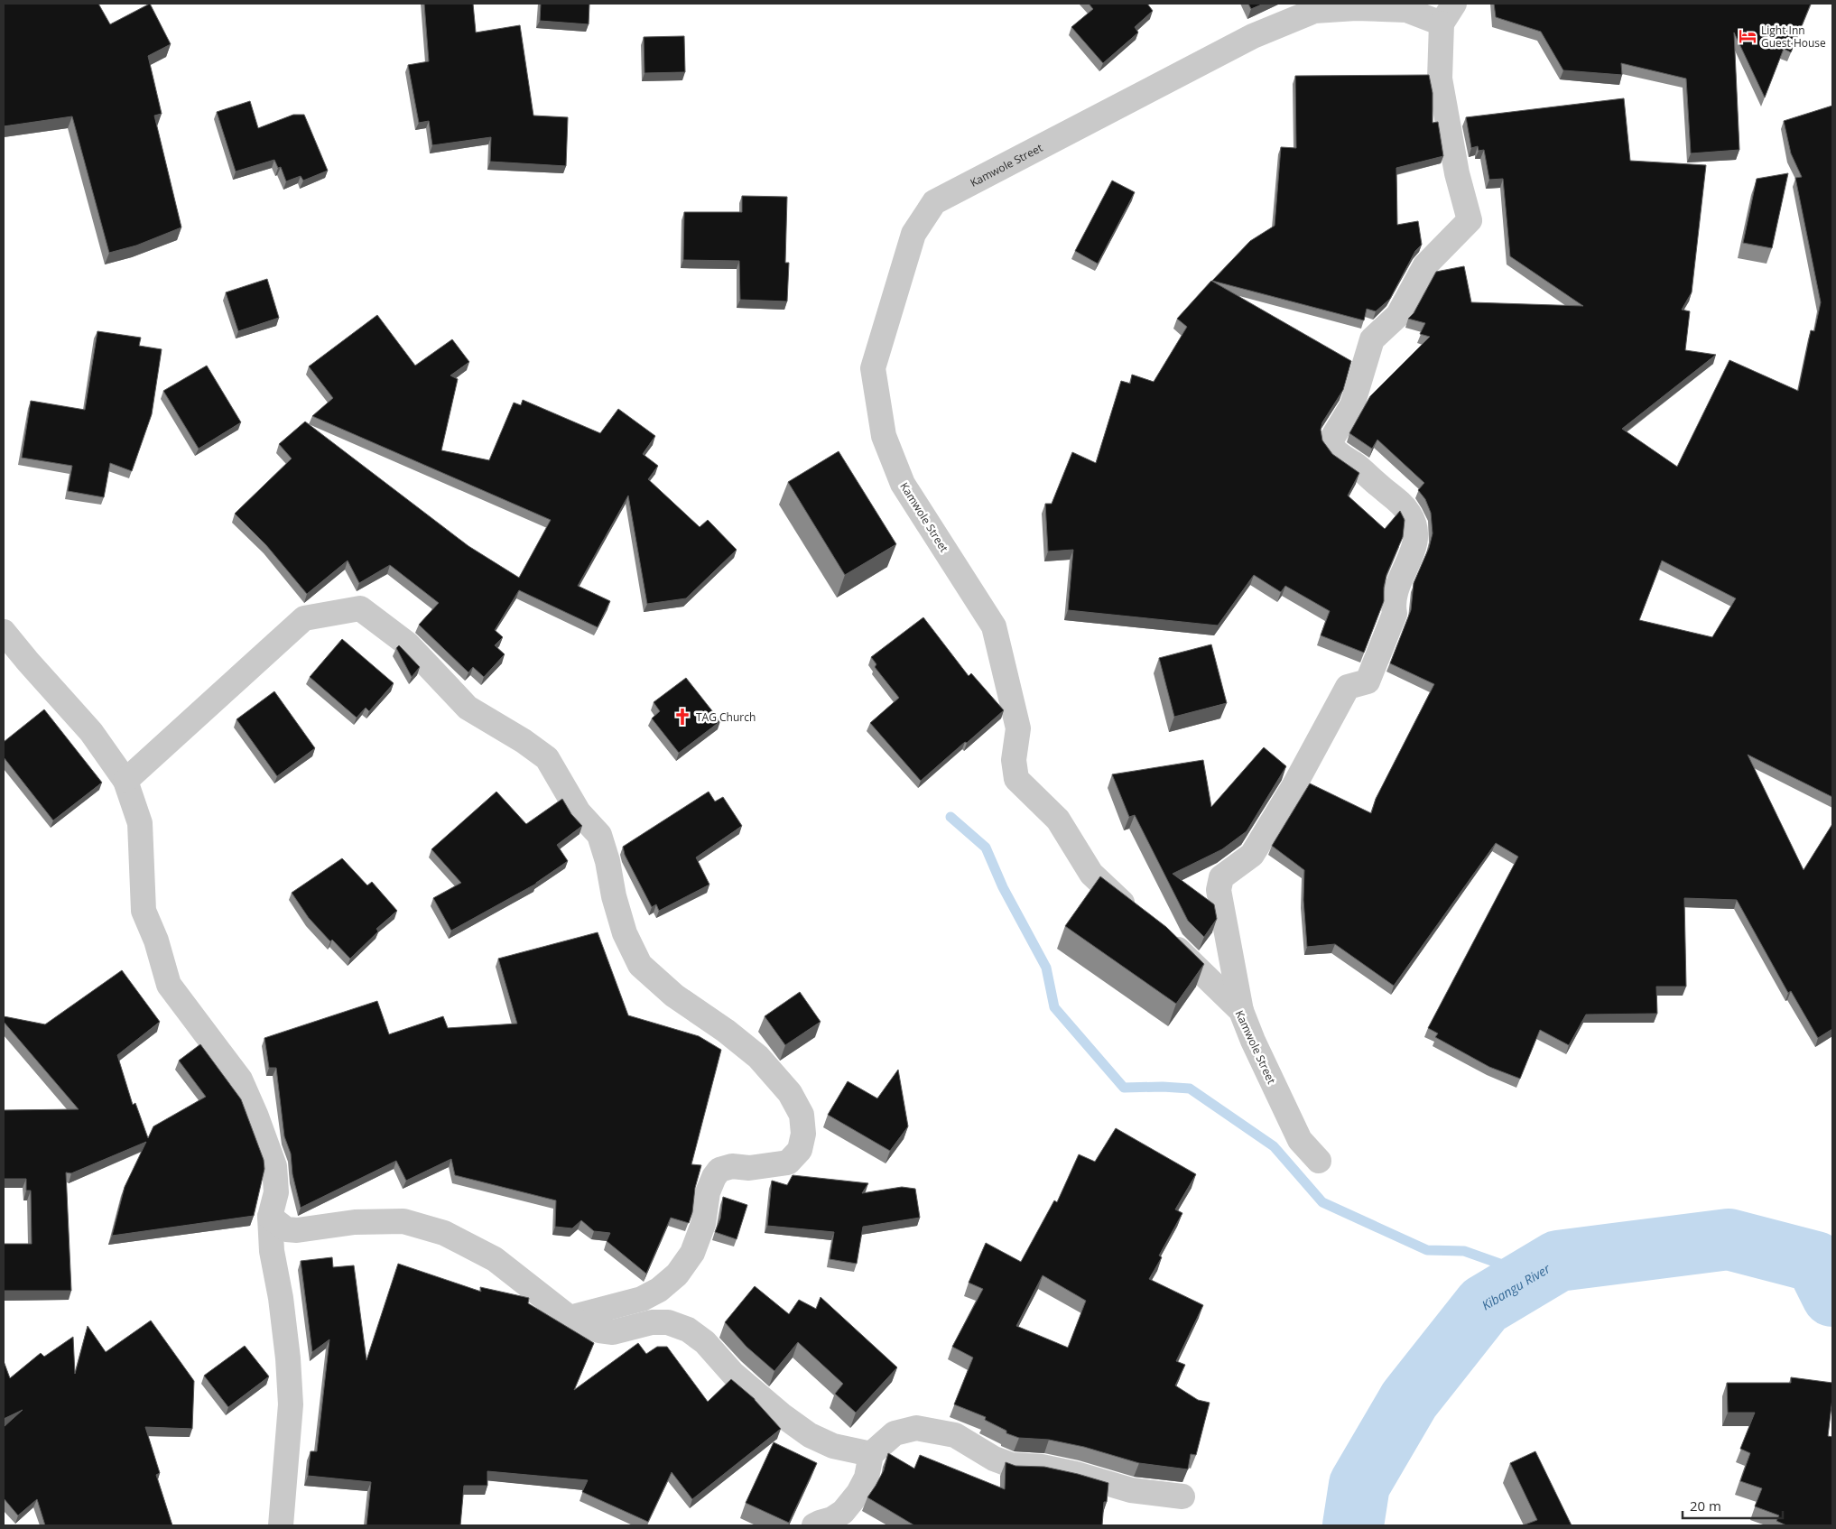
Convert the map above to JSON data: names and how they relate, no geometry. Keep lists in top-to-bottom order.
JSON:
{
  "streets": {
    "street": ["Kamwole Street"]
  },
  "water": ["Kibangu River"],
  "places": {
    "hotel": ["Light Inn Guest House"],
    "church": ["TAG Church"]
  },
  "scale_bar": "20 m"
}
